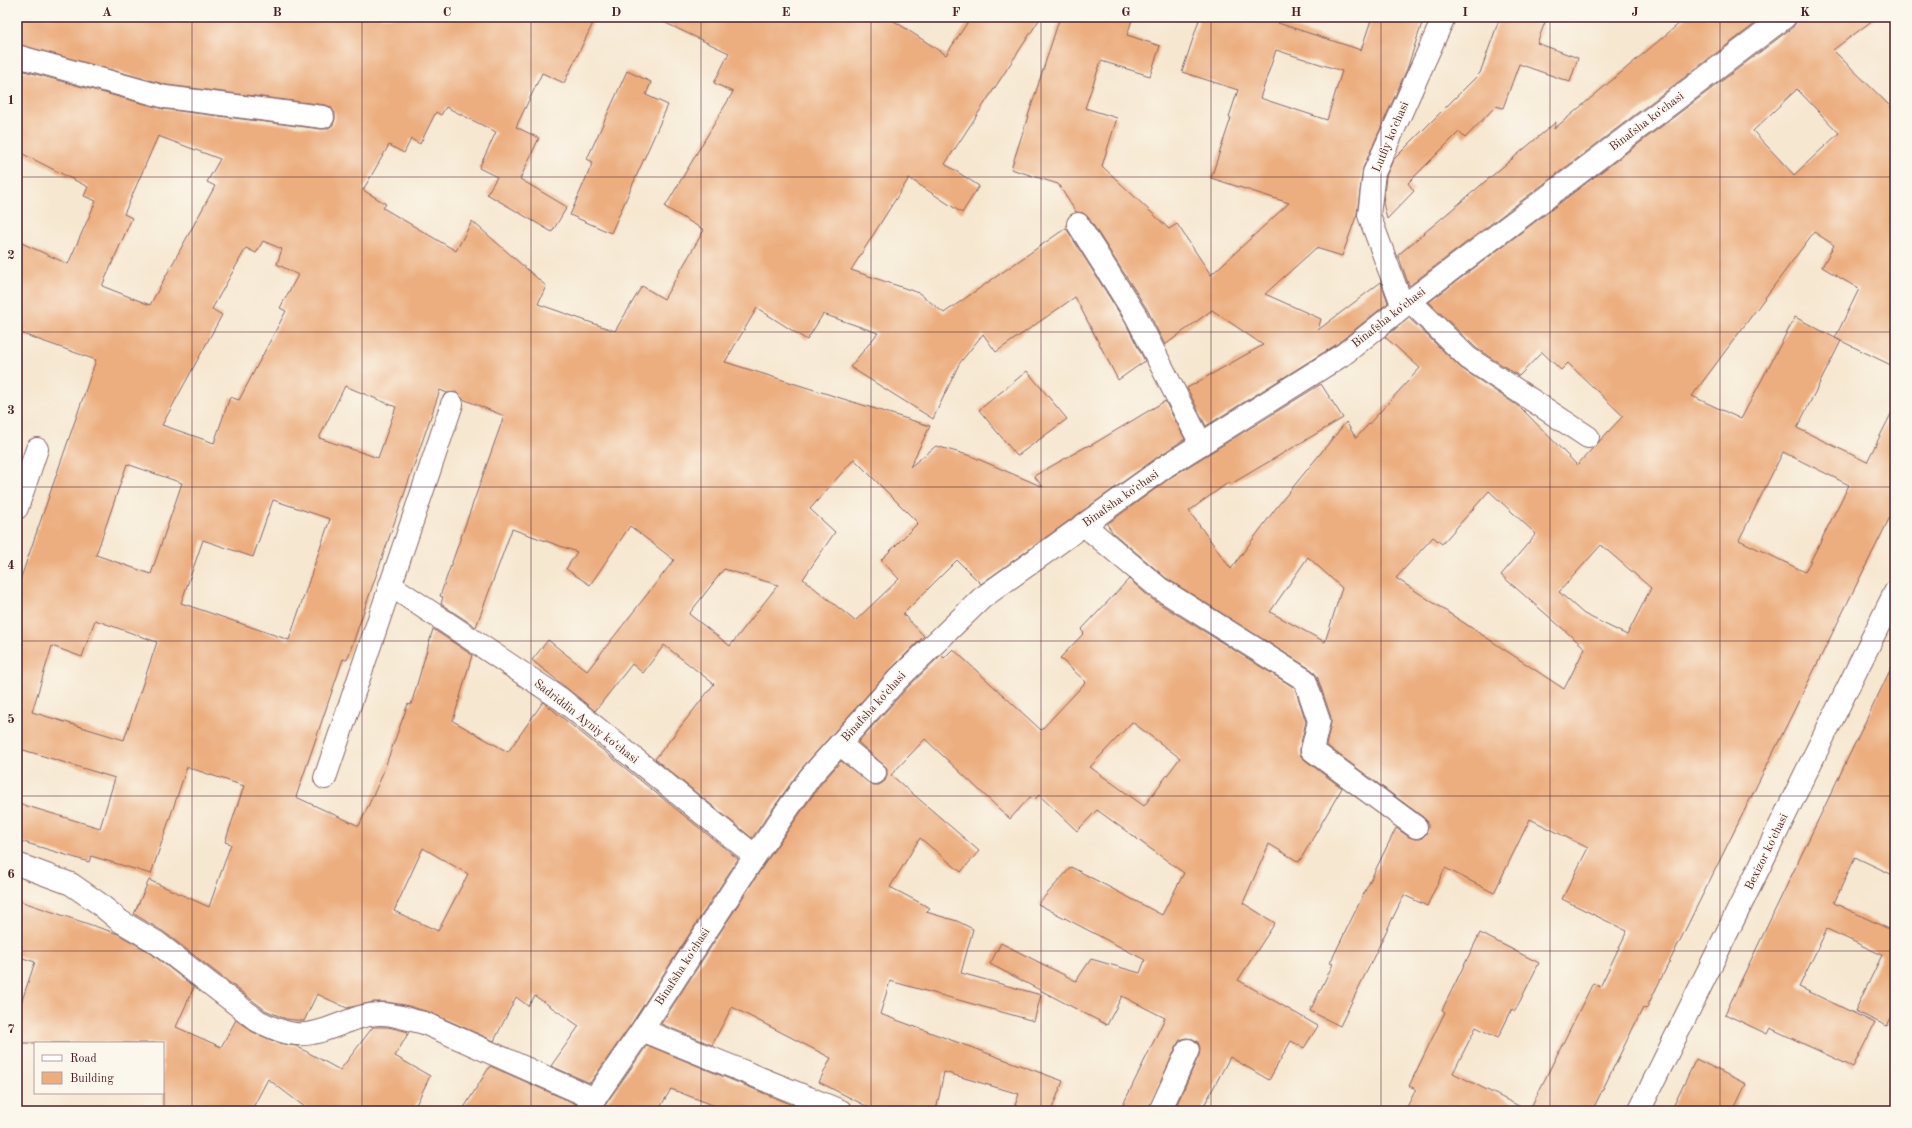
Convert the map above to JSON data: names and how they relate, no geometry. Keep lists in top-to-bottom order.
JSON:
{
  "streets": {
    "street": [
      "Binafsha koʻchasi",
      "Lutfiy koʻchasi",
      "Sadriddin Ayniy koʻchasi",
      "Bexizor koʻchasi"
    ]
  },
  "crossings": [
    ["Binafsha koʻchasi", "Lutfiy koʻchasi"],
    ["Binafsha koʻchasi", "Sadriddin Ayniy koʻchasi"]
  ],
  "legend": ["Road", "Building"],
  "grid": {
    "columns": [
      "A",
      "B",
      "C",
      "D",
      "E",
      "F",
      "G",
      "H",
      "I",
      "J",
      "K"
    ],
    "rows": [
      "1",
      "2",
      "3",
      "4",
      "5",
      "6",
      "7"
    ]
  }
}
